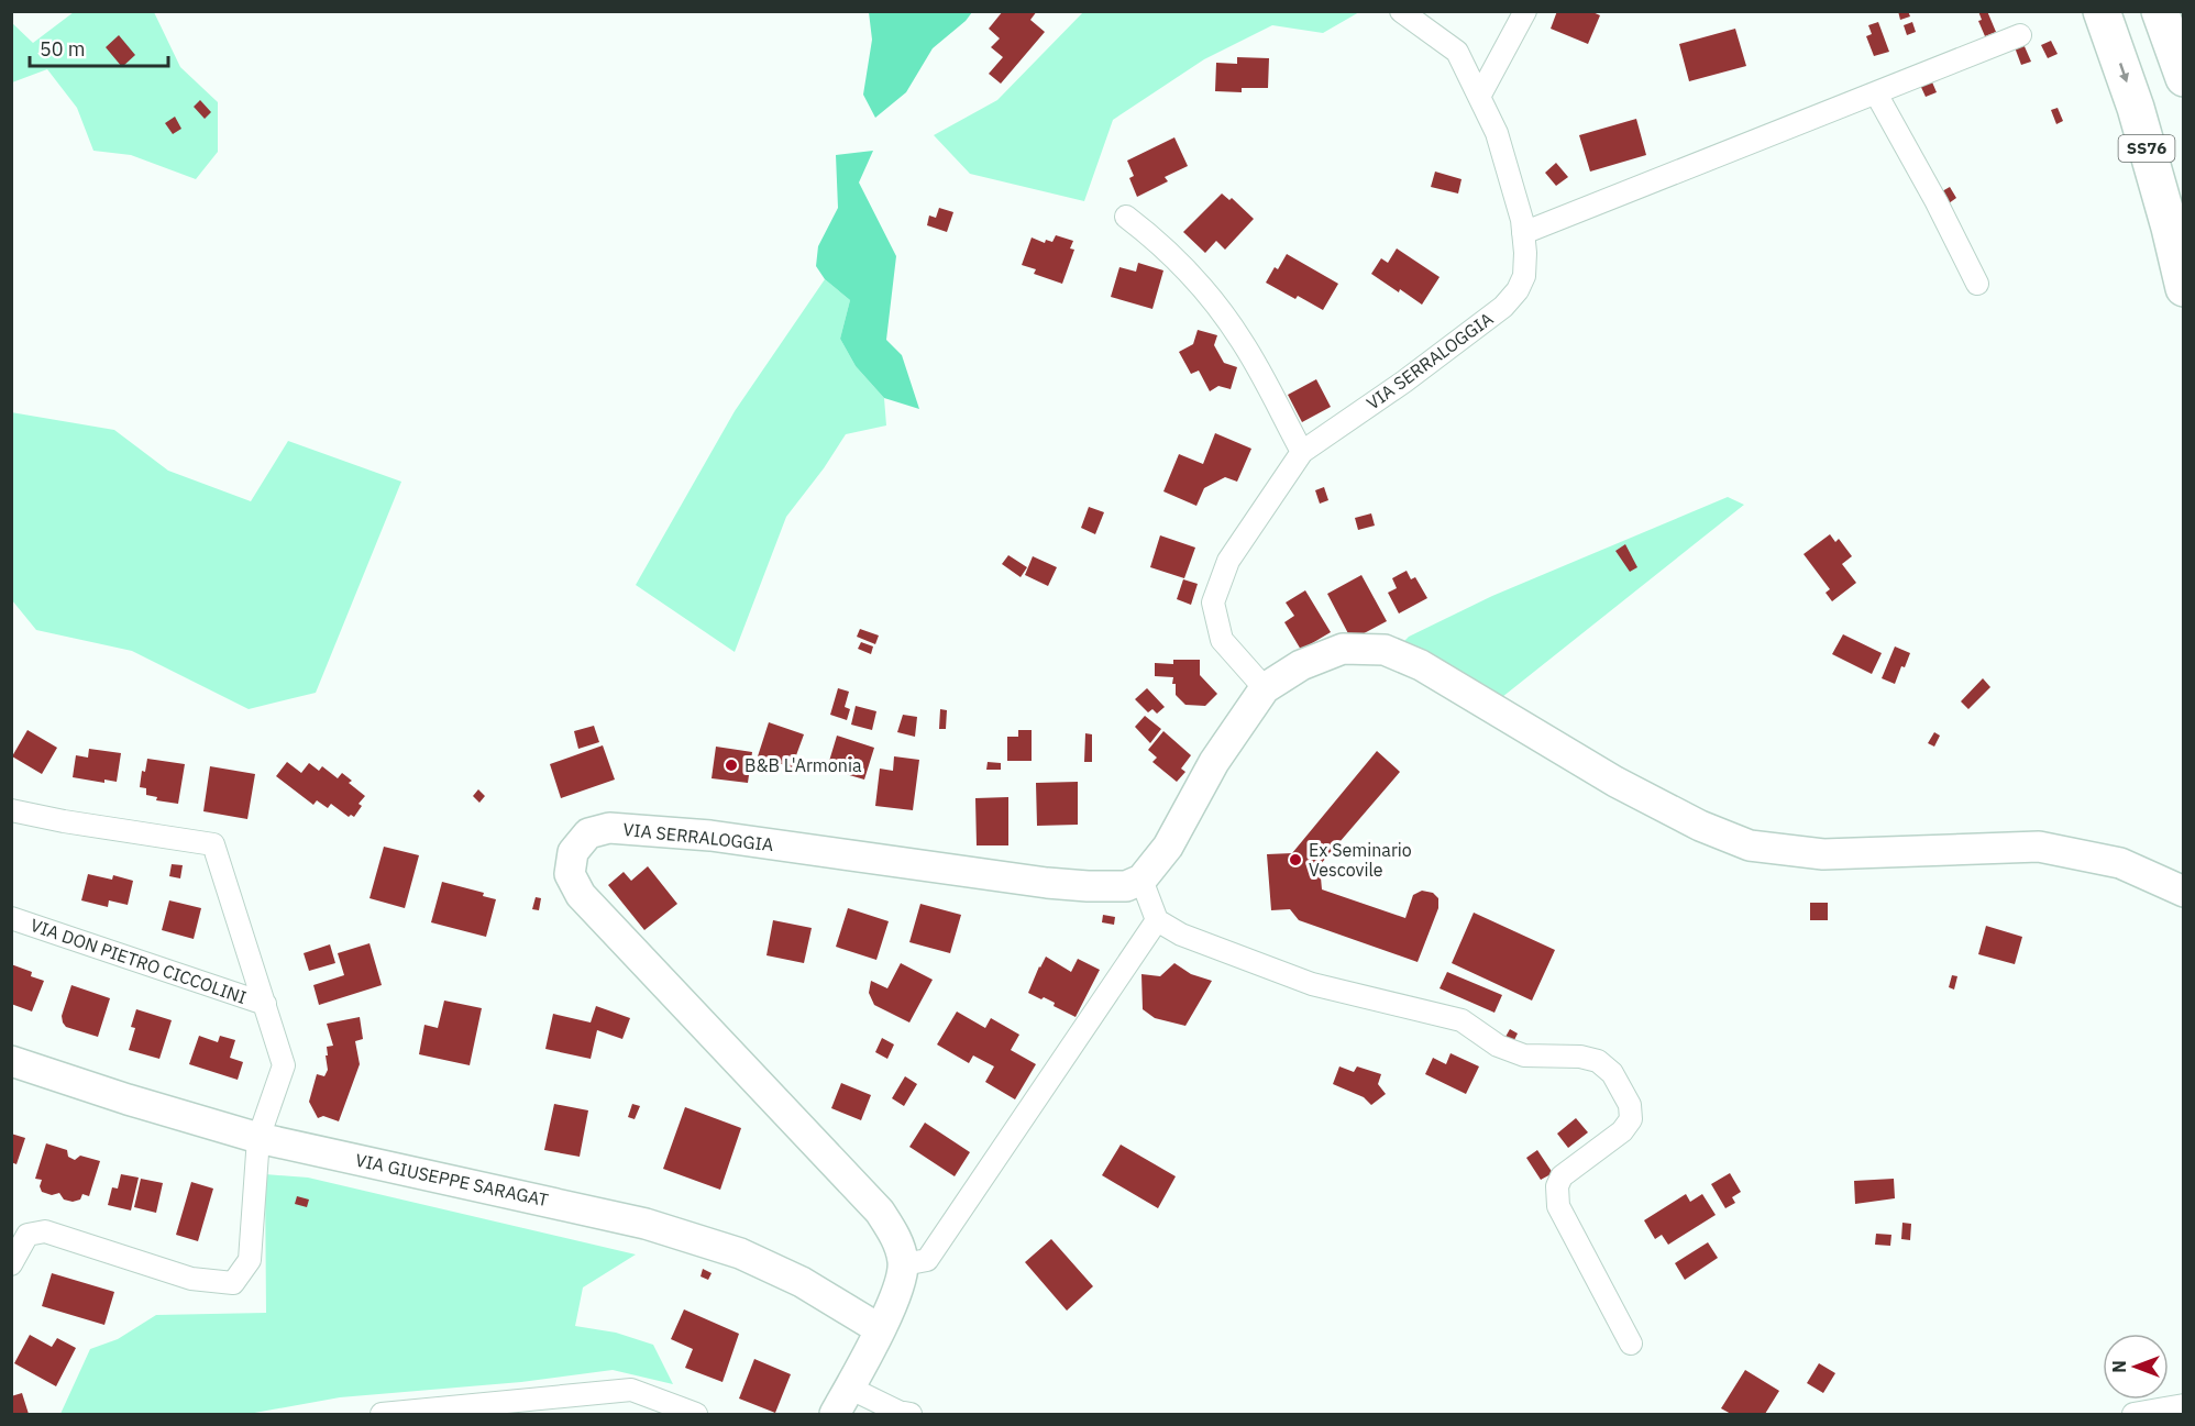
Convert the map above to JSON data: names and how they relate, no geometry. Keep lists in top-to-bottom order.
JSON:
{
  "streets": {
    "highway": ["SS76"],
    "main road": ["VIA SERRALOGGIA", "VIA GIUSEPPE SARAGAT"],
    "street": ["VIA DON PIETRO CICCOLINI"]
  },
  "crossings": [
    ["VIA DON PIETRO CICCOLINI", "VIA GIUSEPPE SARAGAT"]
  ],
  "places": ["B&B L'Armonia", "Ex Seminario Vescovile"],
  "scale_bar": "50 m",
  "north": "left"
}
